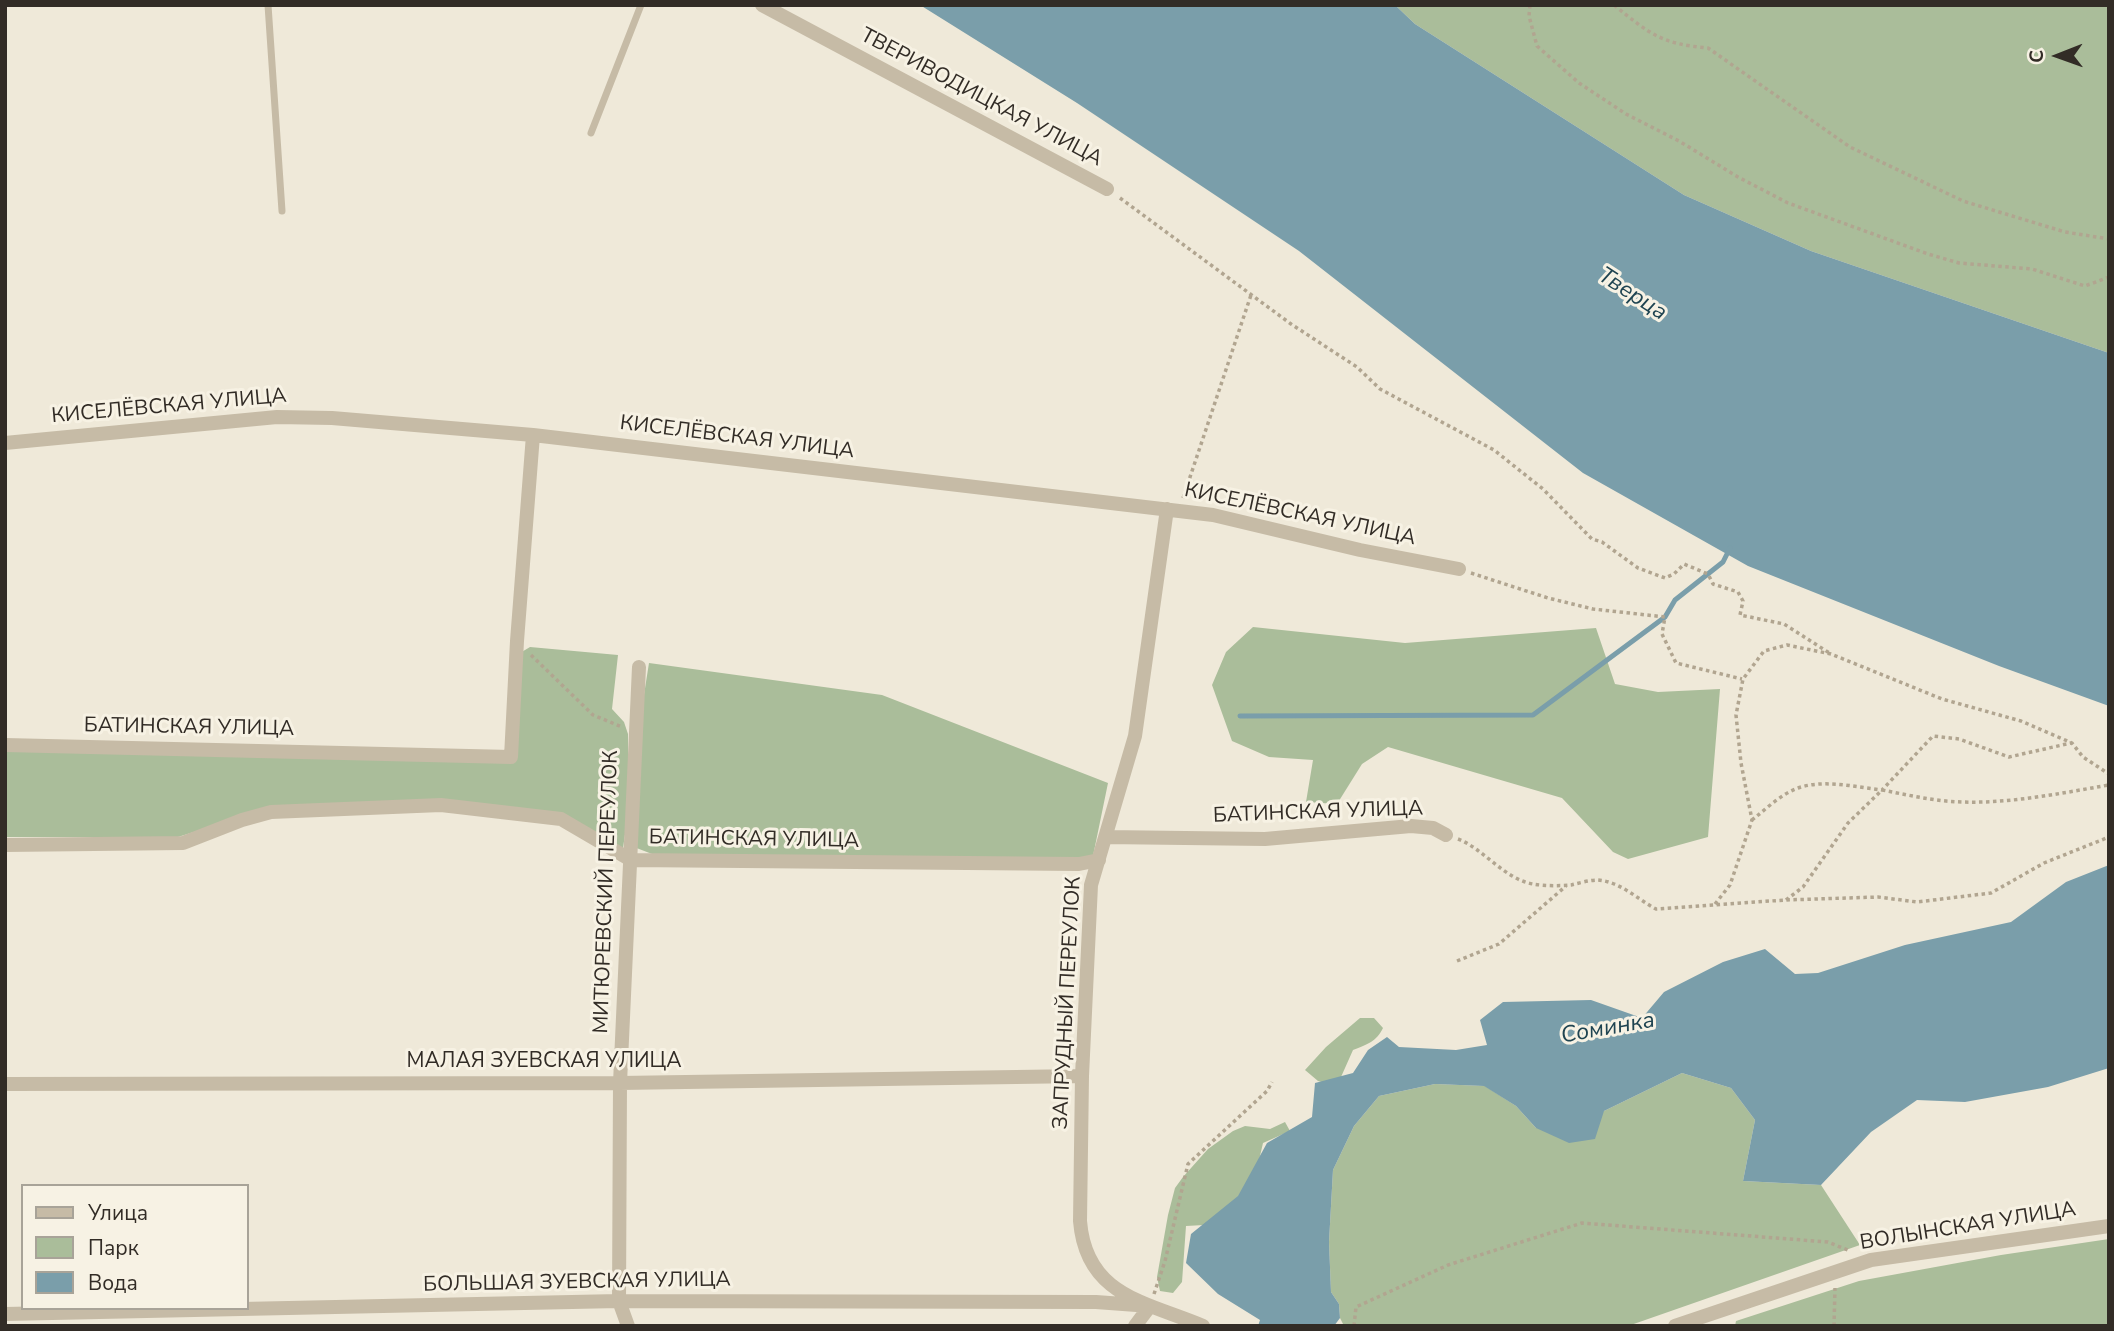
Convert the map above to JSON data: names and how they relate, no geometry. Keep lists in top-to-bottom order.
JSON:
{
  "streets": {
    "street": [
      "ТВЕРИВОДИЦКАЯ УЛИЦА",
      "КИСЕЛЁВСКАЯ УЛИЦА",
      "БАТИНСКАЯ УЛИЦА",
      "МИТЮРЕВСКИЙ ПЕРЕУЛОК",
      "ЗАПРУДНЫЙ ПЕРЕУЛОК",
      "МАЛАЯ ЗУЕВСКАЯ УЛИЦА",
      "ВОЛЫНСКАЯ УЛИЦА",
      "БОЛЬШАЯ ЗУЕВСКАЯ УЛИЦА"
    ]
  },
  "crossings": [
    ["КИСЕЛЁВСКАЯ УЛИЦА", "БАТИНСКАЯ УЛИЦА"],
    ["КИСЕЛЁВСКАЯ УЛИЦА", "ЗАПРУДНЫЙ ПЕРЕУЛОК"],
    ["БАТИНСКАЯ УЛИЦА", "МИТЮРЕВСКИЙ ПЕРЕУЛОК"],
    ["БАТИНСКАЯ УЛИЦА", "ЗАПРУДНЫЙ ПЕРЕУЛОК"],
    ["МИТЮРЕВСКИЙ ПЕРЕУЛОК", "МАЛАЯ ЗУЕВСКАЯ УЛИЦА"],
    ["МИТЮРЕВСКИЙ ПЕРЕУЛОК", "БОЛЬШАЯ ЗУЕВСКАЯ УЛИЦА"],
    ["ЗАПРУДНЫЙ ПЕРЕУЛОК", "МАЛАЯ ЗУЕВСКАЯ УЛИЦА"],
    ["ЗАПРУДНЫЙ ПЕРЕУЛОК", "БОЛЬШАЯ ЗУЕВСКАЯ УЛИЦА"]
  ],
  "water": ["Тверца", "Соминка"],
  "legend": ["Улица", "Парк", "Вода"],
  "north": "left"
}
